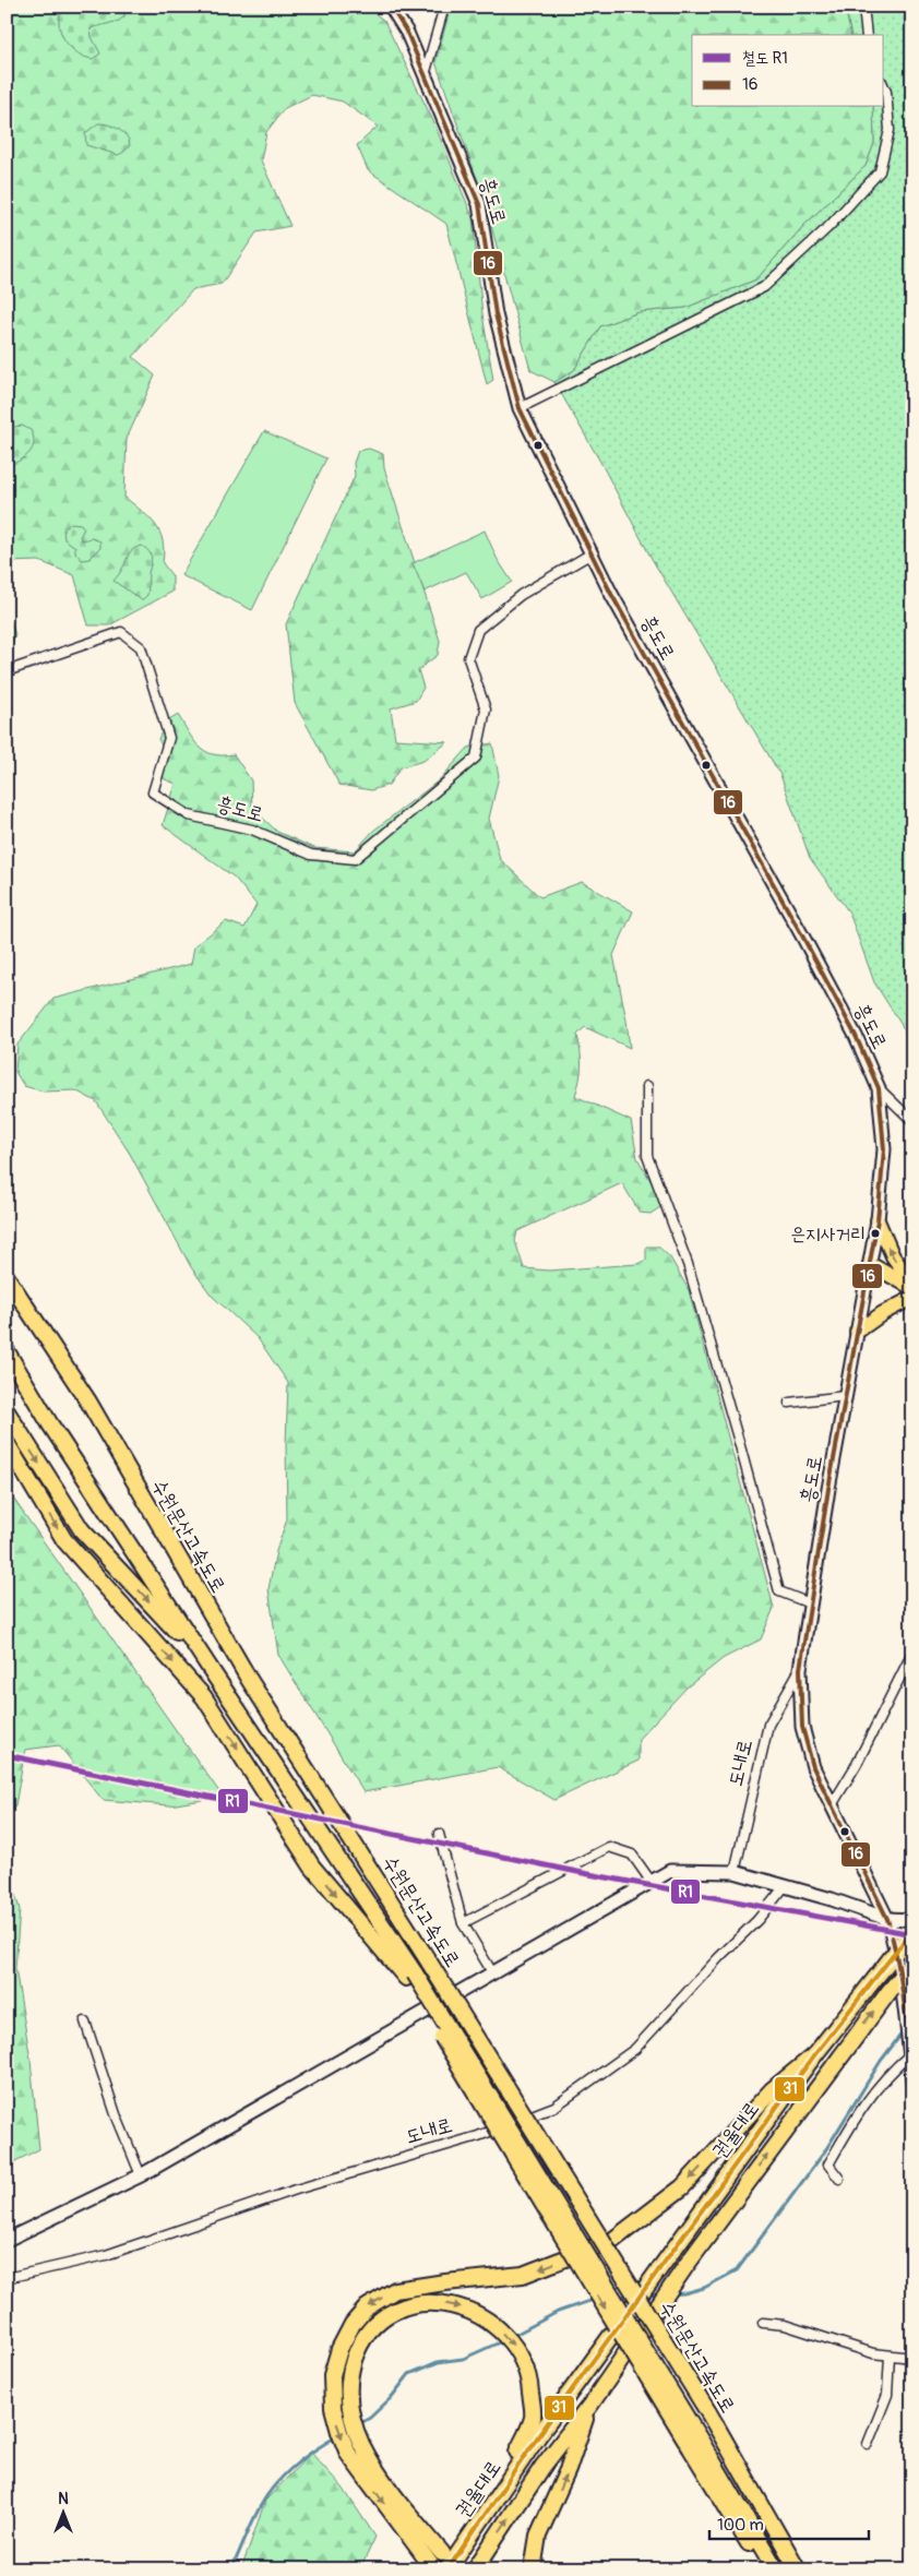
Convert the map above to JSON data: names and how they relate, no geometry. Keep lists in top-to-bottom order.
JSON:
{
  "streets": {
    "highway": ["수원문산고속도로", "권율대로"],
    "street": ["흥도로", "도내로"]
  },
  "crossings": [
    ["흥도로", "도내로"]
  ],
  "places": ["은지사거리"],
  "lines": ["transit line 16", "rail line R1", "transit line 31"],
  "legend": ["철도 R1", "16"],
  "scale_bar": "100 m",
  "north": "top"
}
